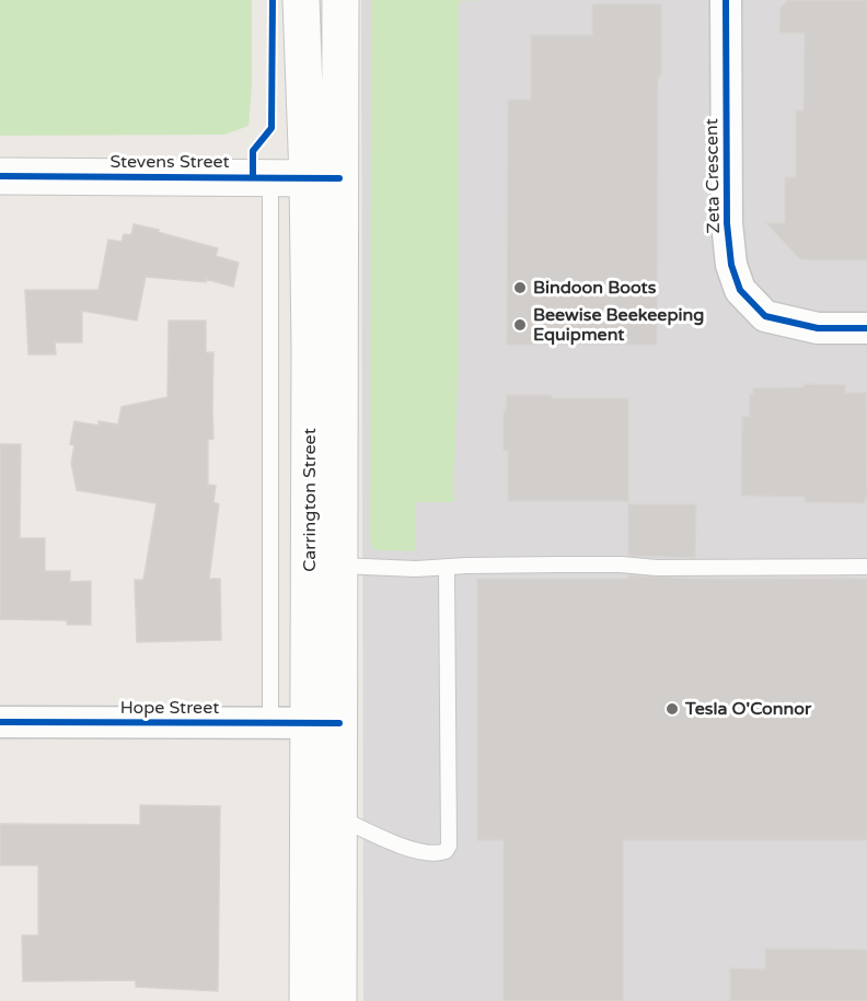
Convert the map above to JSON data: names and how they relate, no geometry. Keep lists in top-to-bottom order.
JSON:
{
  "streets": {
    "main road": ["Stevens Street", "Carrington Street"],
    "street": ["Zeta Crescent", "Hope Street"]
  },
  "crossings": [
    ["Stevens Street", "Carrington Street"],
    ["Carrington Street", "Hope Street"]
  ],
  "places": ["Bindoon Boots", "Beewise Beekeeping Equipment", "Tesla O'Connor"]
}
